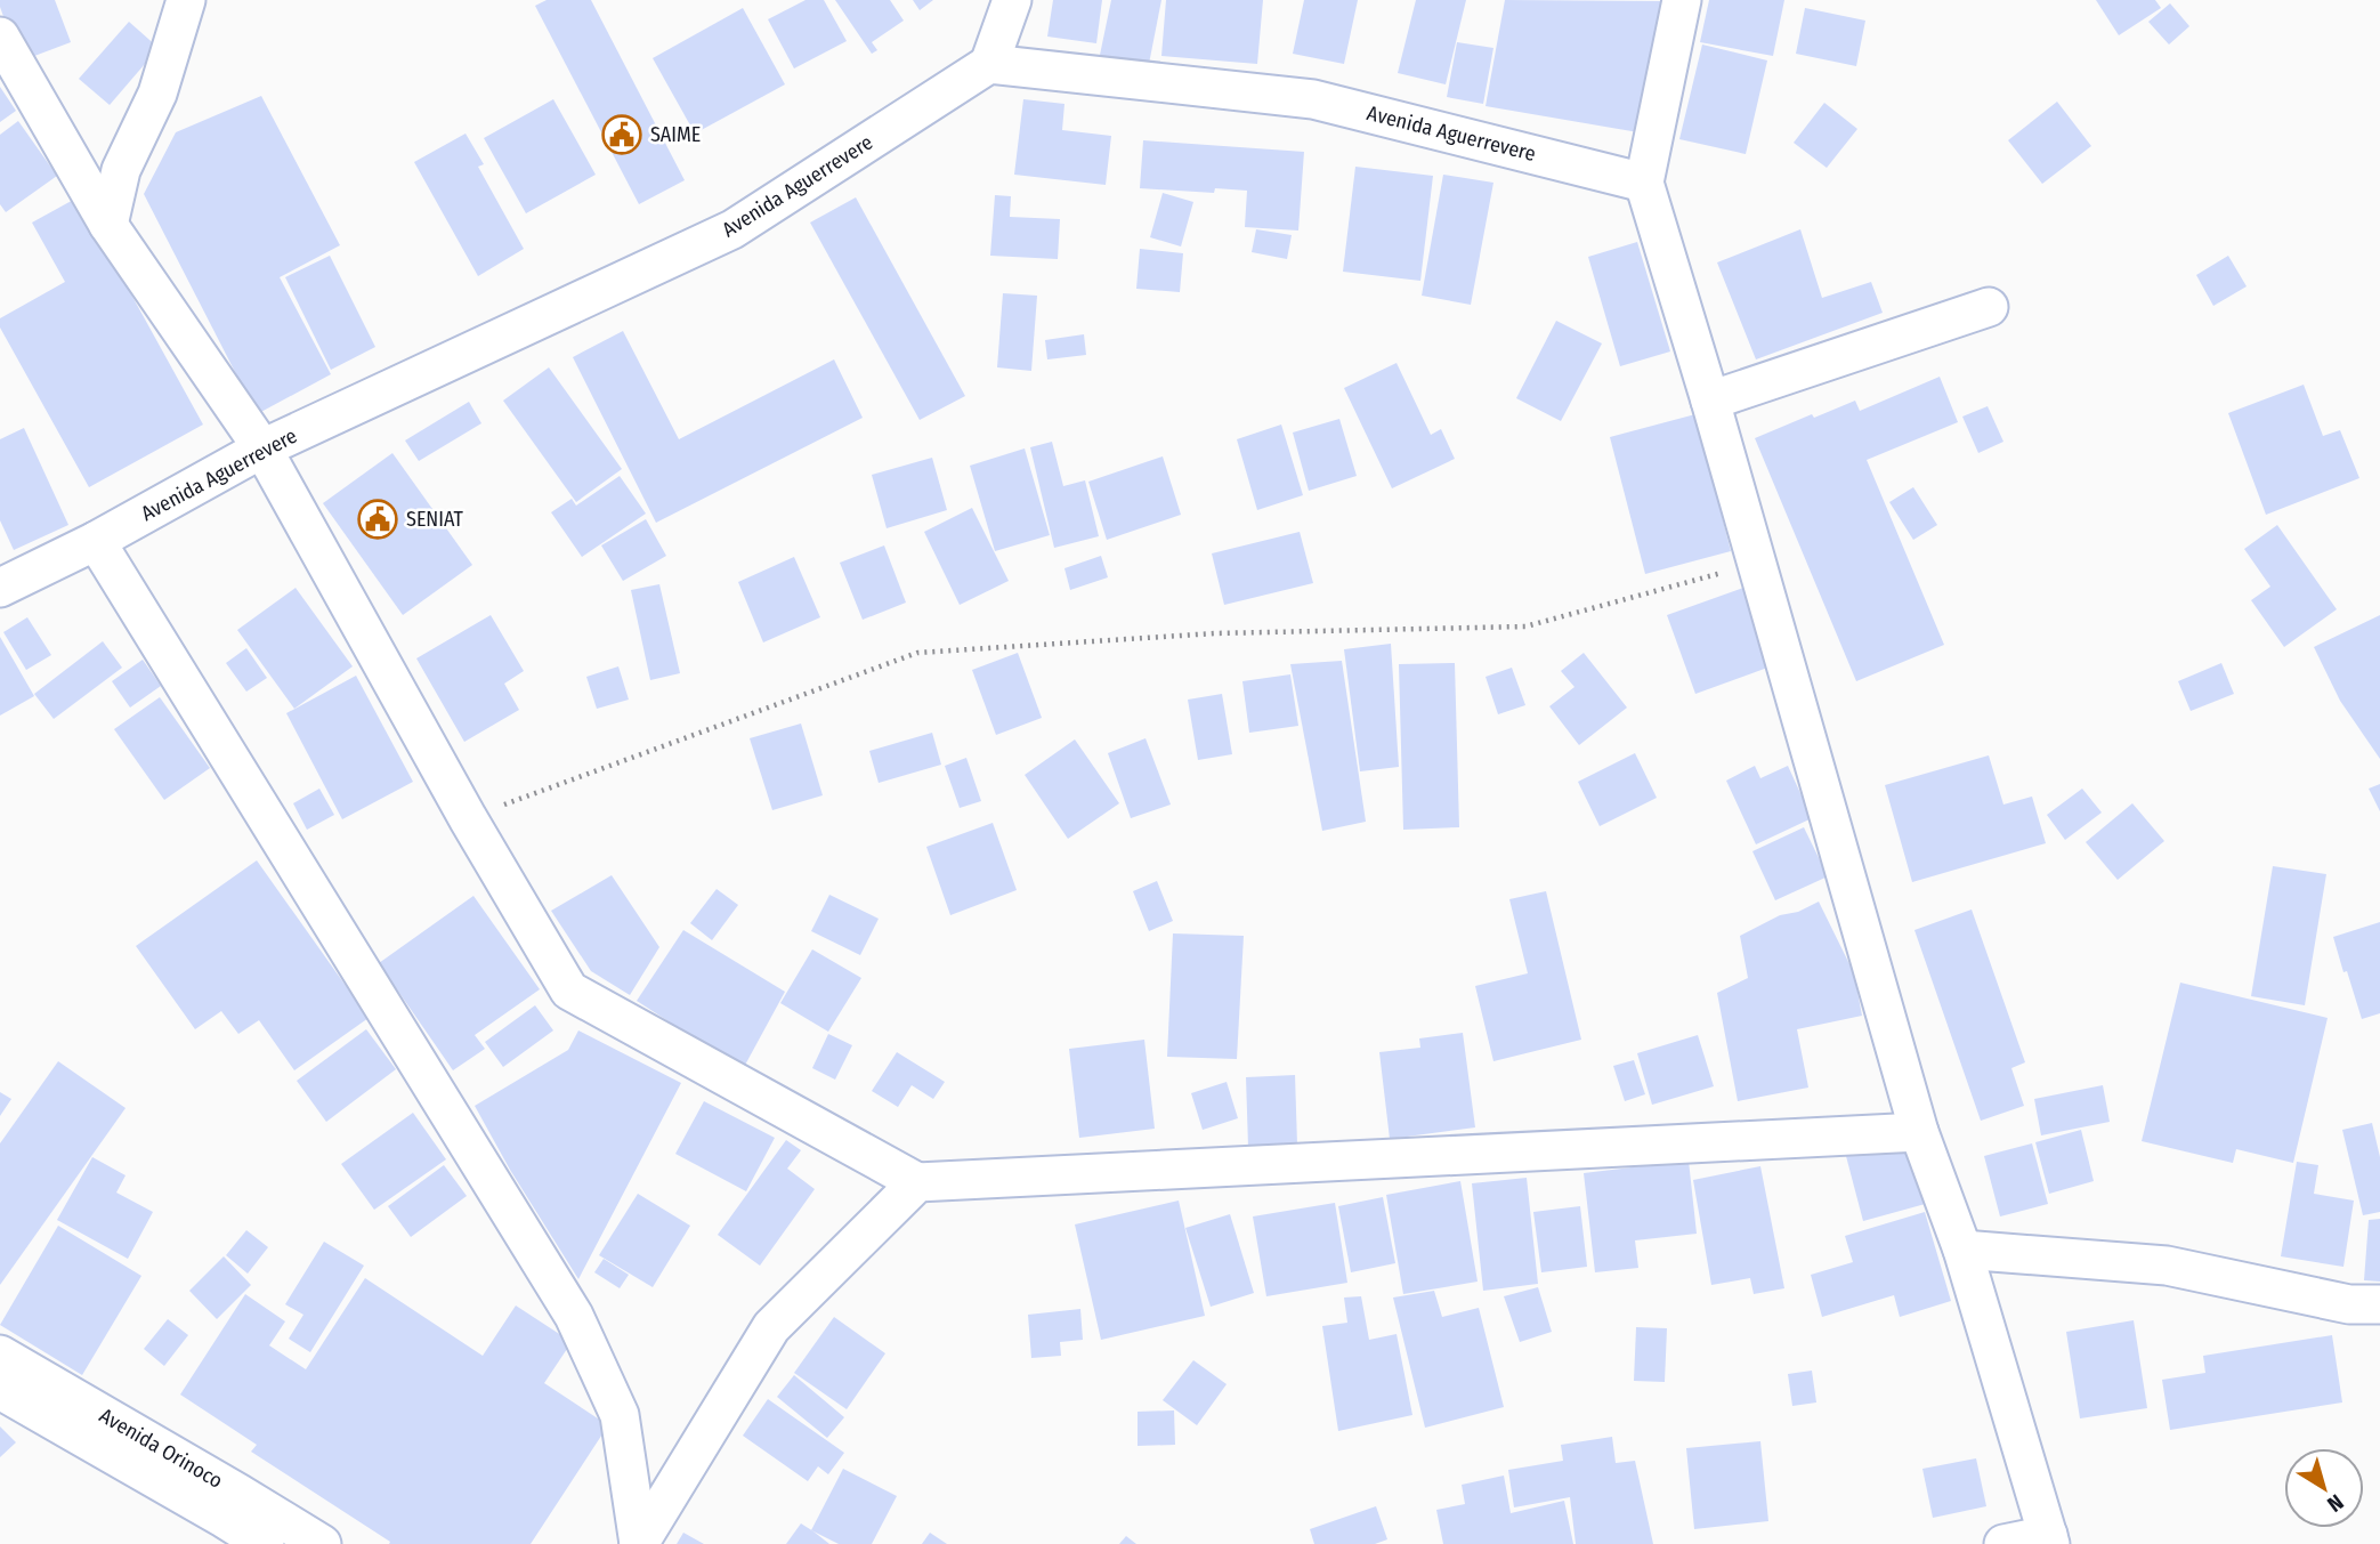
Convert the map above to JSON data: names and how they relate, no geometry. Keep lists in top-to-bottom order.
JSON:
{
  "streets": {
    "street": ["Avenida Aguerrevere", "Avenida Orinoco"]
  },
  "places": {
    "public building": ["SAIME", "SENIAT"]
  },
  "north": "bottom right"
}
